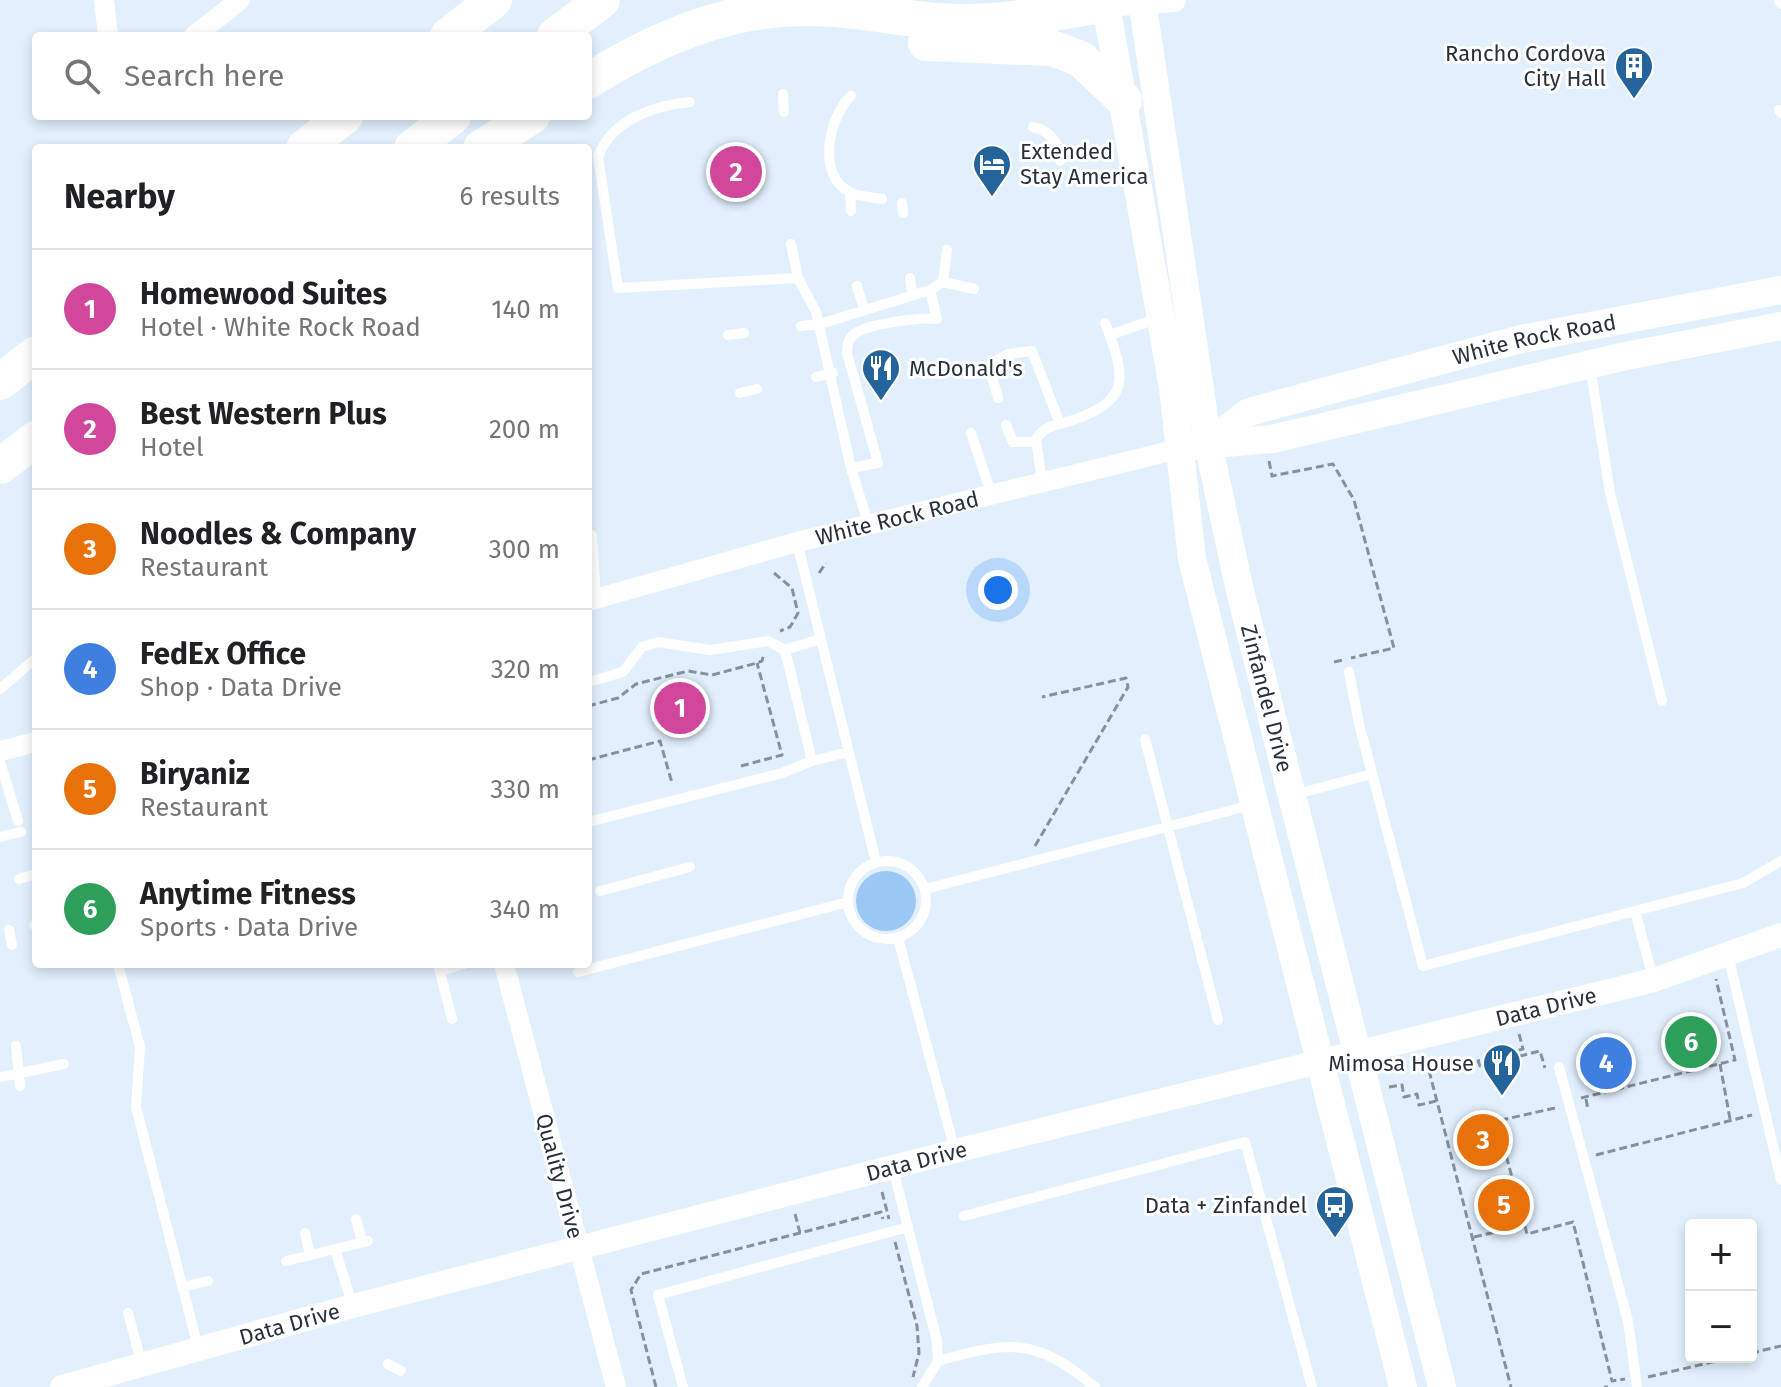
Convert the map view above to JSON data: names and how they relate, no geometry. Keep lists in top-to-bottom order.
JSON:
{
  "streets": {
    "main road": ["White Rock Road", "Zinfandel Drive"],
    "street": ["Data Drive", "Quality Drive"]
  },
  "crossings": [
    ["White Rock Road", "Zinfandel Drive"],
    ["Zinfandel Drive", "Data Drive"],
    ["Data Drive", "Quality Drive"]
  ],
  "places": {
    "building": ["Rancho Cordova City Hall"],
    "hotel": ["Extended Stay America"],
    "restaurant": ["McDonald's", "Mimosa House"],
    "bus stop": ["Data + Zinfandel"]
  },
  "page": {
    "search": "Search here",
    "pins": [
      "2",
      "1",
      "6",
      "4",
      "3",
      "5"
    ],
    "heading": ["Nearby", "6 results"],
    "list": [
      {
        "mark": "1",
        "name": "Homewood Suites",
        "note": "Hotel · White Rock Road",
        "value": "140 m"
      },
      {
        "mark": "2",
        "name": "Best Western Plus",
        "note": "Hotel",
        "value": "200 m"
      },
      {
        "mark": "3",
        "name": "Noodles & Company",
        "note": "Restaurant",
        "value": "300 m"
      },
      {
        "mark": "4",
        "name": "FedEx Office",
        "note": "Shop · Data Drive",
        "value": "320 m"
      },
      {
        "mark": "5",
        "name": "Biryaniz",
        "note": "Restaurant",
        "value": "330 m"
      },
      {
        "mark": "6",
        "name": "Anytime Fitness",
        "note": "Sports · Data Drive",
        "value": "340 m"
      }
    ],
    "map_buttons": ["+", "−"]
  }
}
